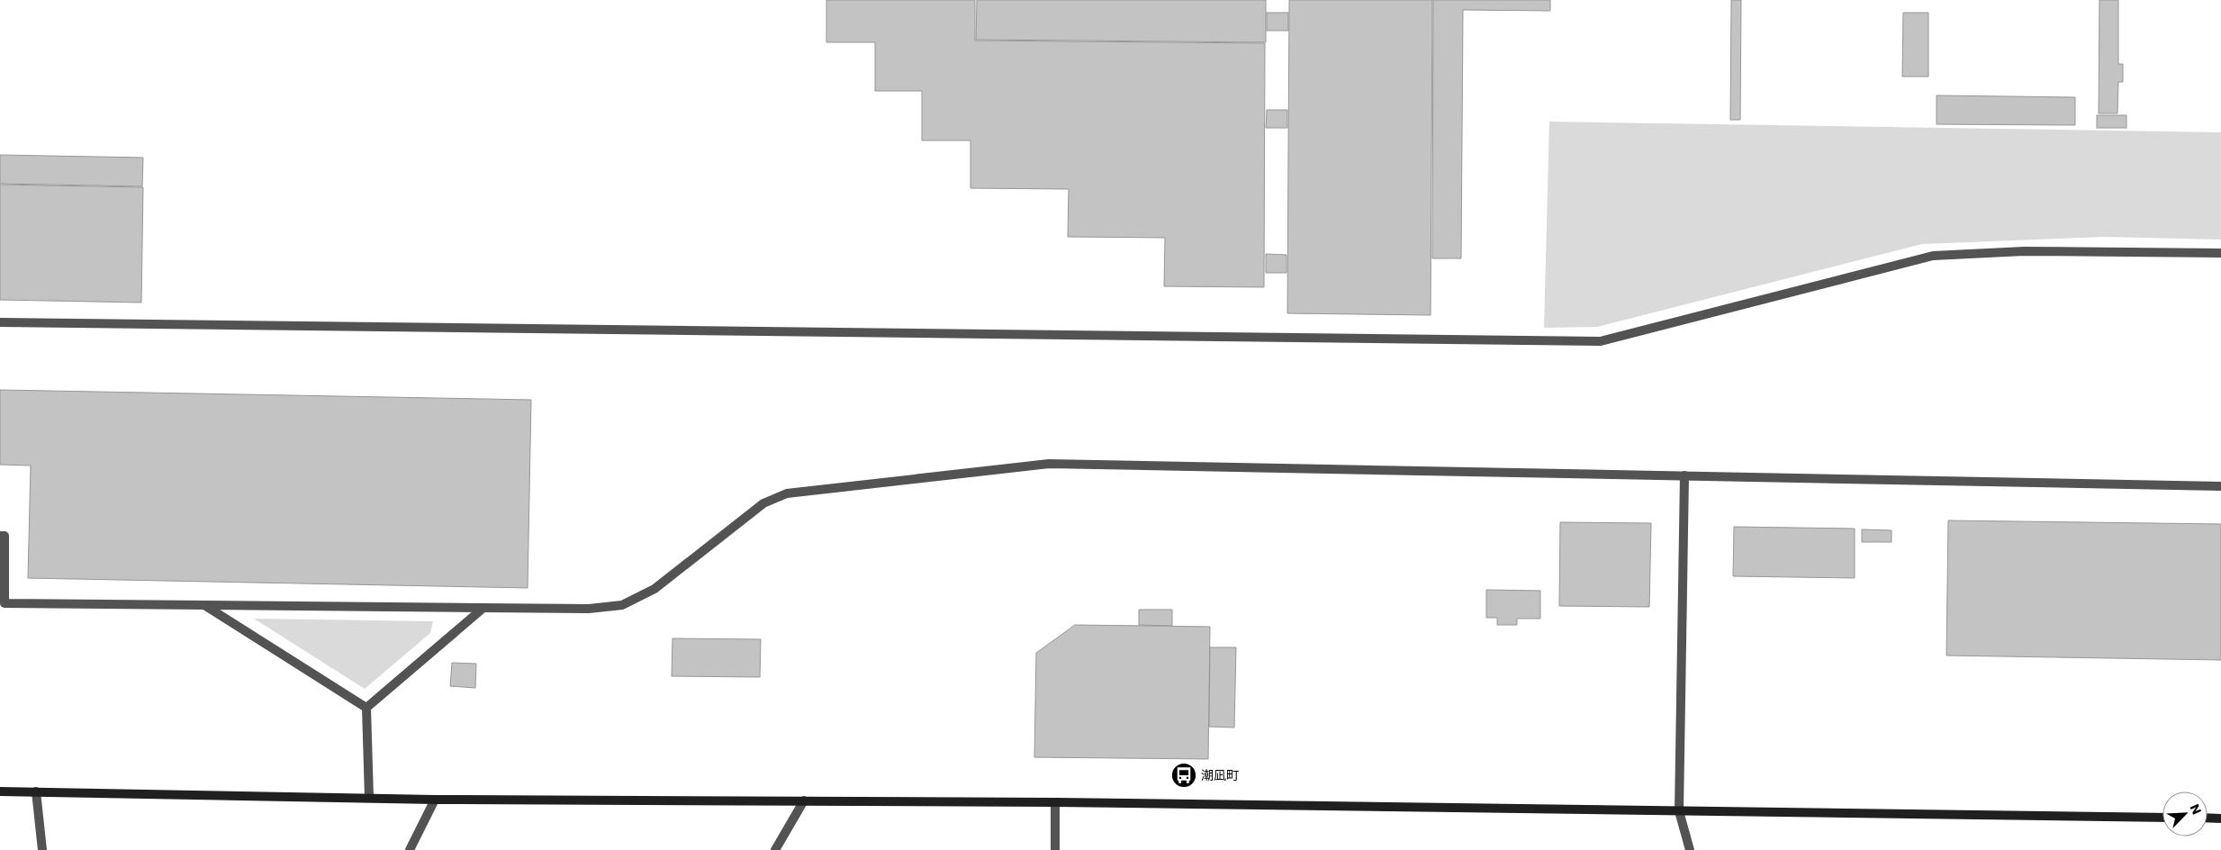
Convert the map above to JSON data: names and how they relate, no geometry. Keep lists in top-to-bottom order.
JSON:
{
  "places": {
    "bus stop": ["潮凪町"]
  },
  "north": "top right"
}
